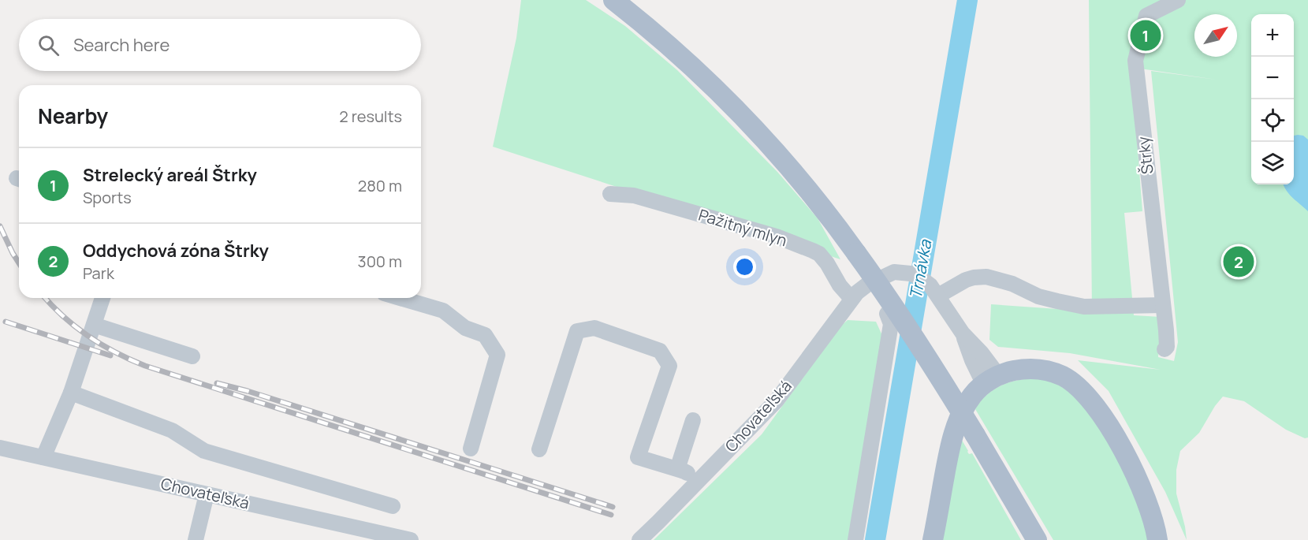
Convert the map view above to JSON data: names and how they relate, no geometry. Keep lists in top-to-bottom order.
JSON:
{
  "streets": {
    "street": ["Štrky", "Pažitný mlyn", "Chovateľská"]
  },
  "crossings": [
    ["Pažitný mlyn", "Chovateľská"]
  ],
  "water": ["Trnávka"],
  "north": "top right",
  "page": {
    "map_buttons": ["+", "−"],
    "pins": ["1", "2"],
    "search": "Search here",
    "heading": ["Nearby", "2 results"],
    "list": [
      {
        "mark": "1",
        "name": "Strelecký areál Štrky",
        "note": "Sports",
        "value": "280 m"
      },
      {
        "mark": "2",
        "name": "Oddychová zóna Štrky",
        "note": "Park",
        "value": "300 m"
      }
    ]
  }
}
